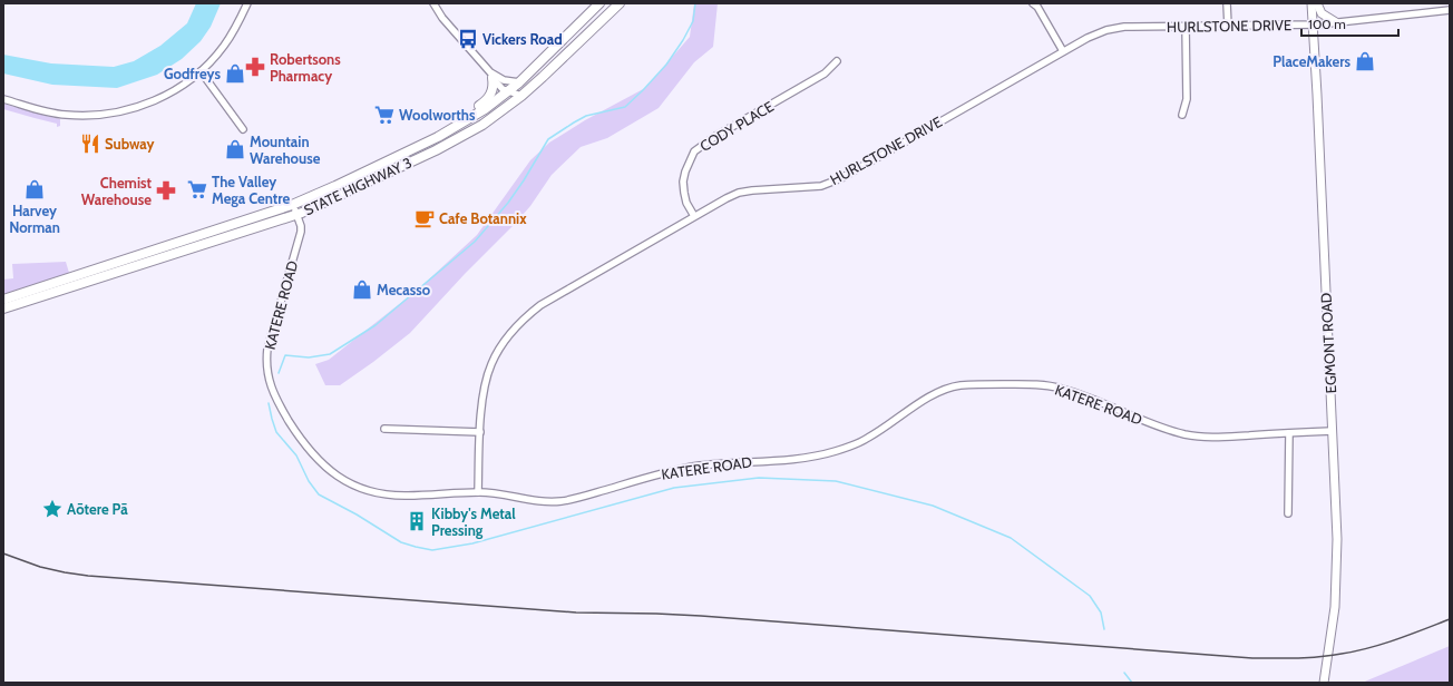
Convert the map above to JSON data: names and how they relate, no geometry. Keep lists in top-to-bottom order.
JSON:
{
  "streets": {
    "highway": ["STATE HIGHWAY 3"],
    "main road": ["EGMONT ROAD"],
    "street": ["HURLSTONE DRIVE", "CODY PLACE", "KATERE ROAD"]
  },
  "crossings": [
    ["HURLSTONE DRIVE", "CODY PLACE"],
    ["HURLSTONE DRIVE", "KATERE ROAD"],
    ["HURLSTONE DRIVE", "EGMONT ROAD"],
    ["STATE HIGHWAY 3", "KATERE ROAD"],
    ["KATERE ROAD", "EGMONT ROAD"]
  ],
  "places": {
    "bus stop": ["Vickers Road"],
    "shop": [
      "PlaceMakers",
      "Godfreys",
      "Mountain Warehouse",
      "Harvey Norman",
      "Mecasso"
    ],
    "pharmacy": ["Robertsons Pharmacy", "Chemist Warehouse"],
    "supermarket": ["Woolworths", "The Valley Mega Centre"],
    "restaurant": ["Subway"],
    "cafe": ["Cafe Botannix"],
    "place": ["Aōtere Pā"],
    "building": ["Kibby's Metal Pressing"]
  },
  "scale_bar": "100 m"
}
